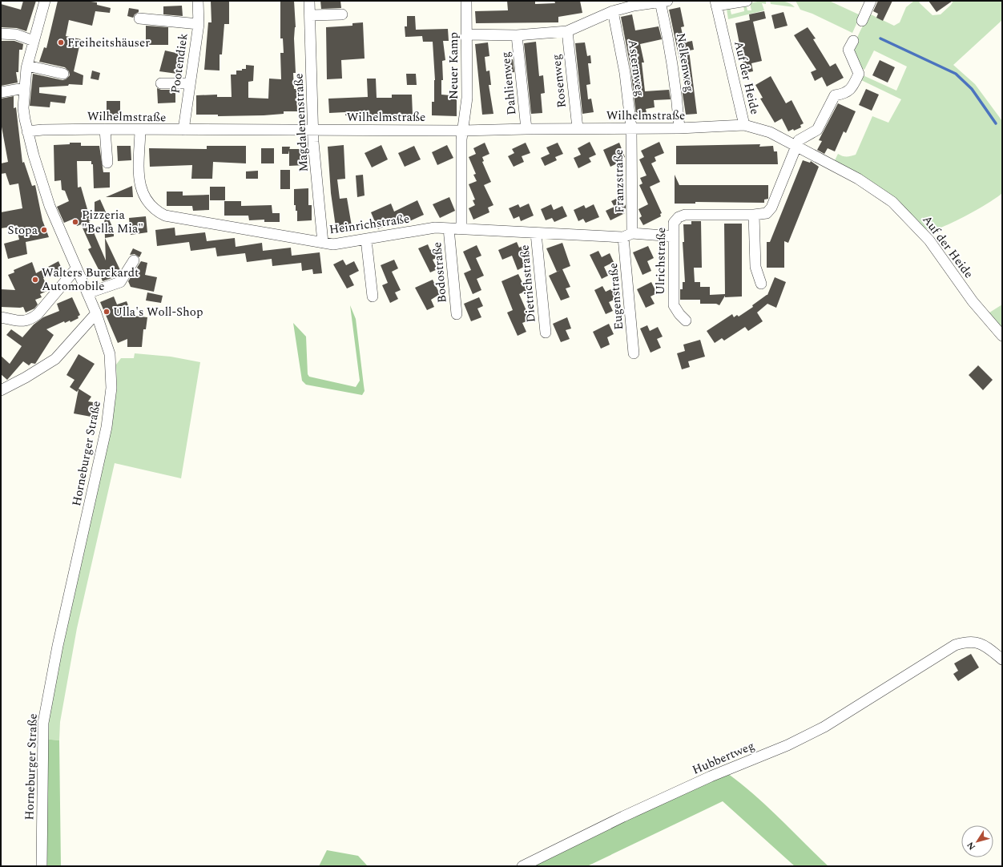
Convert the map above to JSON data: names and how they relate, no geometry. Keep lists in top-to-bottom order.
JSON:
{
  "streets": {
    "street": [
      "Nelkenweg",
      "Pootendiek",
      "Neuer Kamp",
      "Asternweg",
      "Auf der Heide",
      "Rosenweg",
      "Dahlienweg",
      "Wilhelmstraße",
      "Magdalenenstraße",
      "Franzstraße",
      "Heinrichstraße",
      "Ulrichstraße",
      "Bodostraße",
      "Dietrichstraße",
      "Eugenstraße",
      "Horneburger Straße",
      "Hubbertweg"
    ]
  },
  "crossings": [
    ["Nelkenweg", "Wilhelmstraße"],
    ["Pootendiek", "Wilhelmstraße"],
    ["Neuer Kamp", "Wilhelmstraße"],
    ["Neuer Kamp", "Heinrichstraße"],
    ["Asternweg", "Wilhelmstraße"],
    ["Asternweg", "Franzstraße"],
    ["Auf der Heide", "Wilhelmstraße"],
    ["Auf der Heide", "Ulrichstraße"],
    ["Rosenweg", "Wilhelmstraße"],
    ["Dahlienweg", "Wilhelmstraße"],
    ["Wilhelmstraße", "Magdalenenstraße"],
    ["Wilhelmstraße", "Franzstraße"],
    ["Wilhelmstraße", "Heinrichstraße"],
    ["Wilhelmstraße", "Horneburger Straße"],
    ["Magdalenenstraße", "Heinrichstraße"],
    ["Franzstraße", "Heinrichstraße"],
    ["Franzstraße", "Eugenstraße"],
    ["Heinrichstraße", "Ulrichstraße"],
    ["Heinrichstraße", "Bodostraße"],
    ["Heinrichstraße", "Dietrichstraße"],
    ["Heinrichstraße", "Eugenstraße"]
  ],
  "places": [
    "Freiheitshäuser",
    "Pizzeria \"Bella Mia\"",
    "Stopa",
    "Walters Burckardt Automobile",
    "Ulla's Woll-Shop"
  ],
  "north": "bottom left"
}
